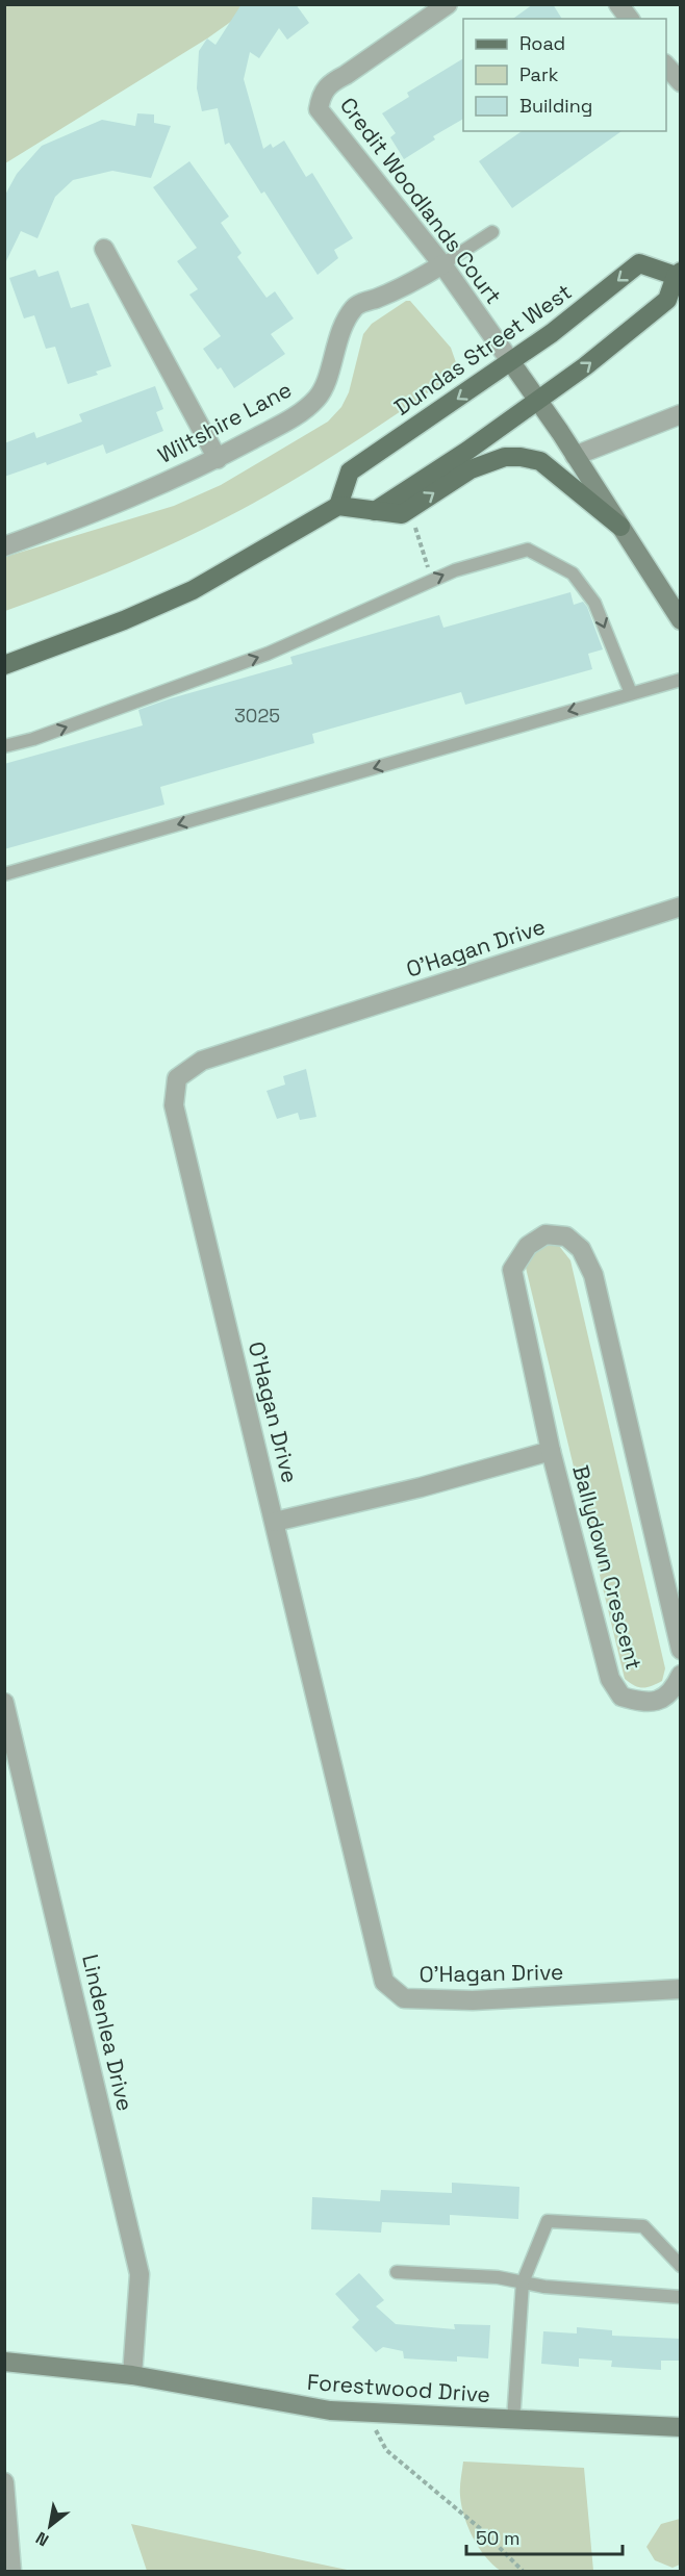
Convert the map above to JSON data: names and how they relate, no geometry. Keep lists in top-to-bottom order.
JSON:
{
  "streets": {
    "main road": ["Dundas Street West"],
    "street": [
      "Credit Woodlands Court",
      "Wiltshire Lane",
      "O'Hagan Drive",
      "Ballydown Crescent",
      "Lindenlea Drive",
      "Forestwood Drive"
    ]
  },
  "crossings": [
    ["Credit Woodlands Court", "Dundas Street West"],
    ["Credit Woodlands Court", "Wiltshire Lane"],
    ["O'Hagan Drive", "Ballydown Crescent"],
    ["Lindenlea Drive", "Forestwood Drive"]
  ],
  "house_numbers": ["3025"],
  "legend": ["Road", "Park", "Building"],
  "scale_bar": "50 m",
  "north": "bottom left"
}
